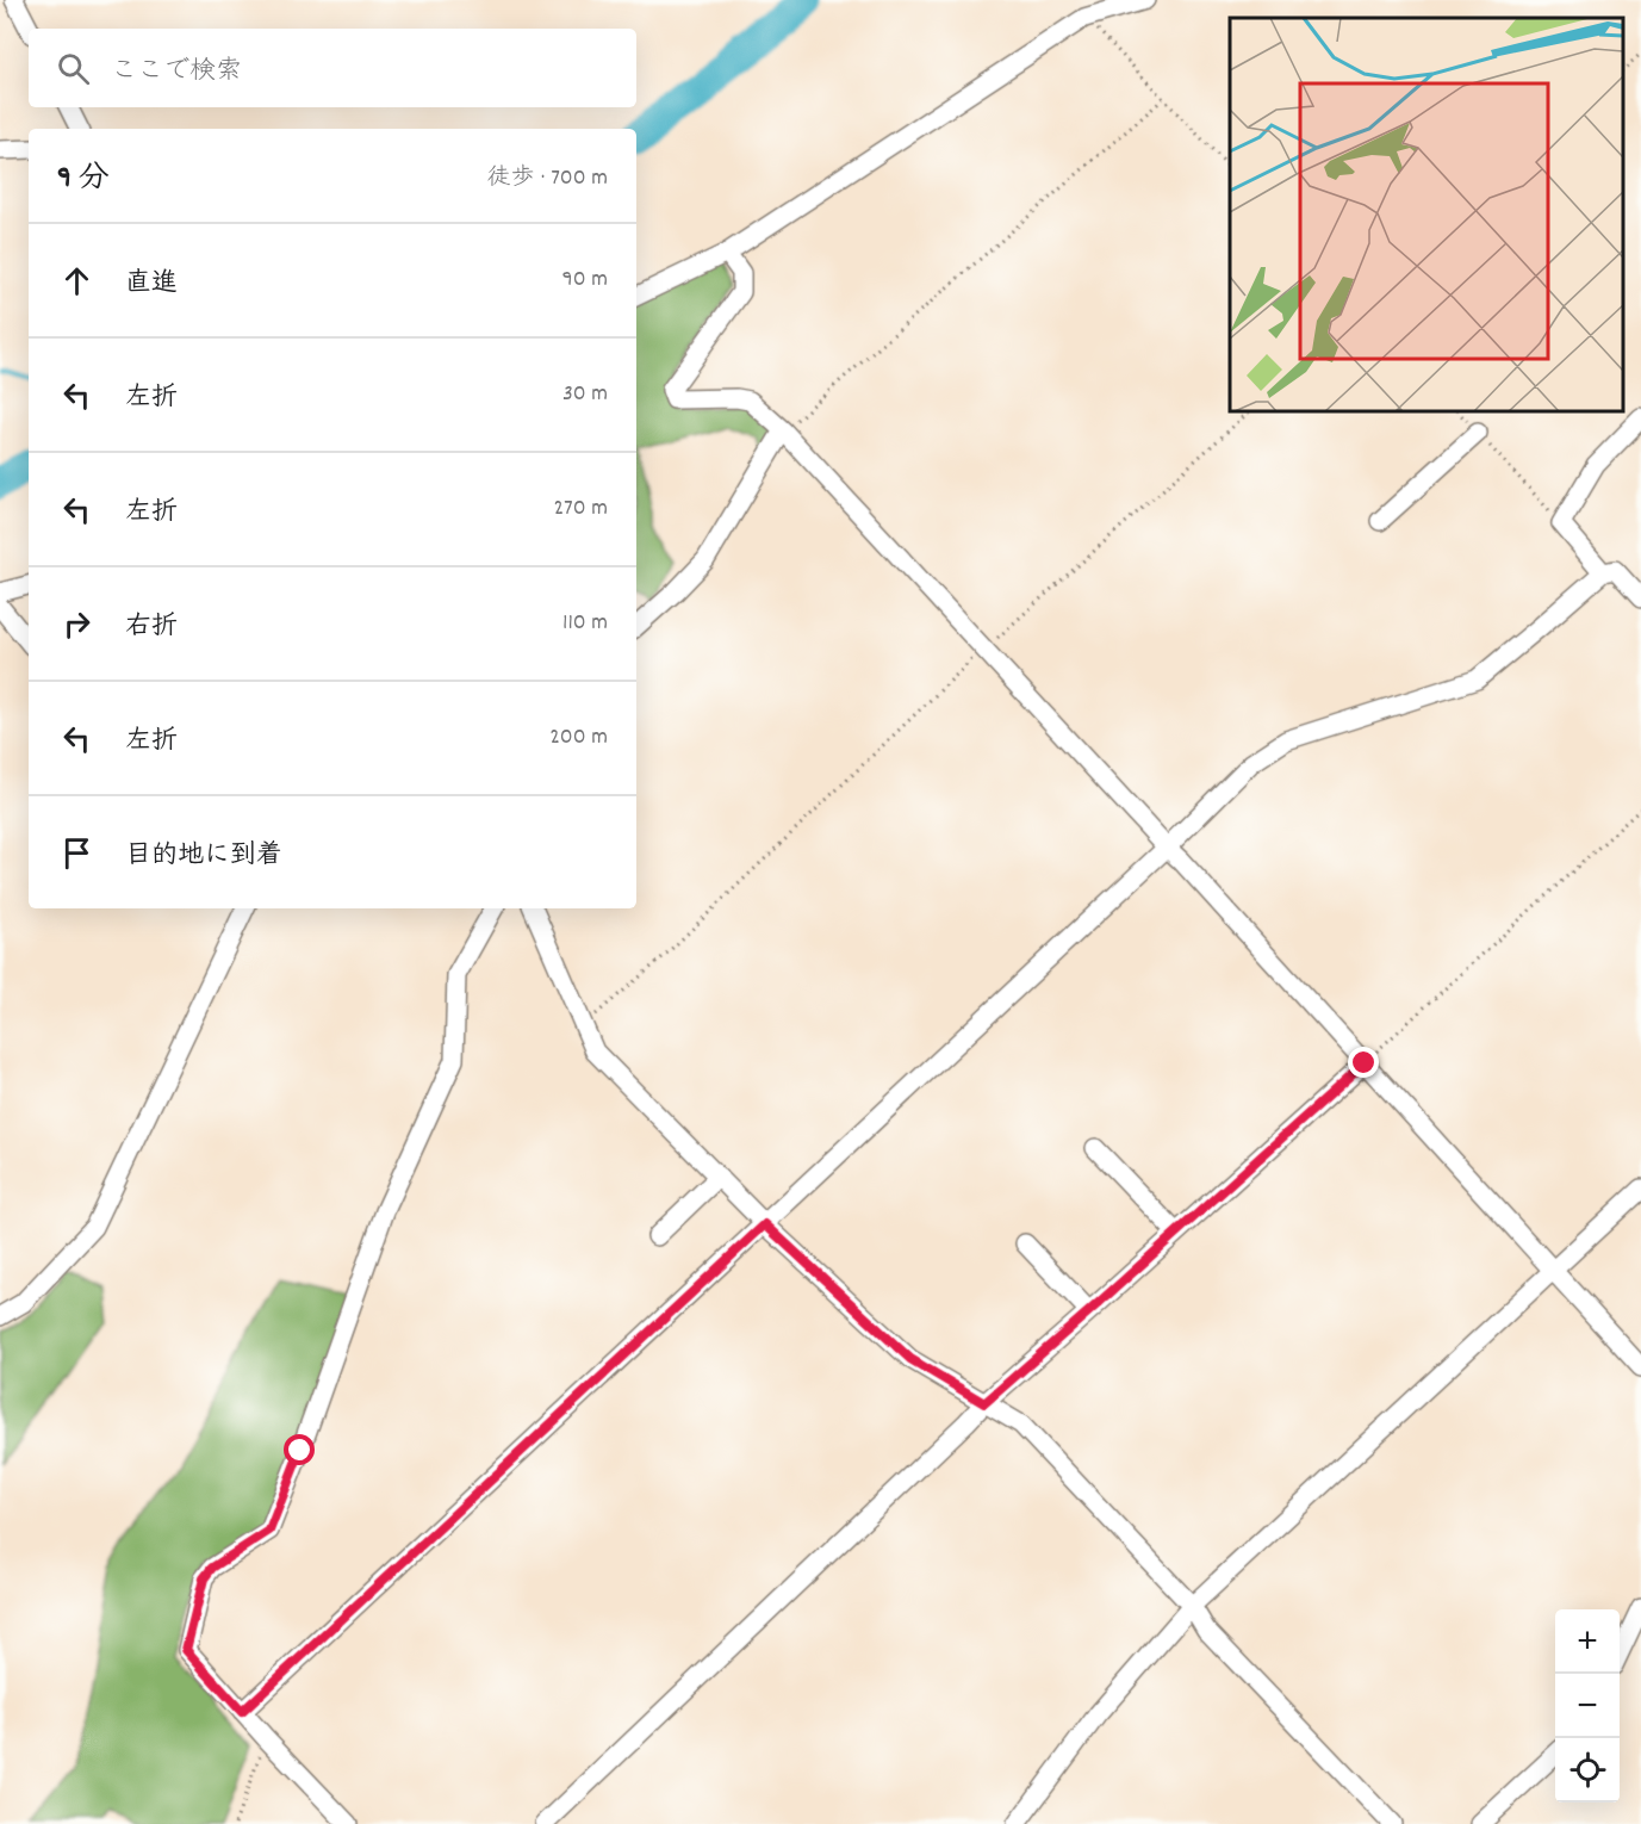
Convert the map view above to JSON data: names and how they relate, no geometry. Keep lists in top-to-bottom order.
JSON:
{
  "page": {
    "search": "ここで検索",
    "heading": ["9 分", "徒歩 · 700 m"],
    "list": [
      ["直進", "90 m"],
      ["左折", "30 m"],
      ["左折", "270 m"],
      ["右折", "110 m"],
      ["左折", "200 m"],
      "目的地に到着"
    ],
    "map_buttons": ["+", "−"]
  }
}
